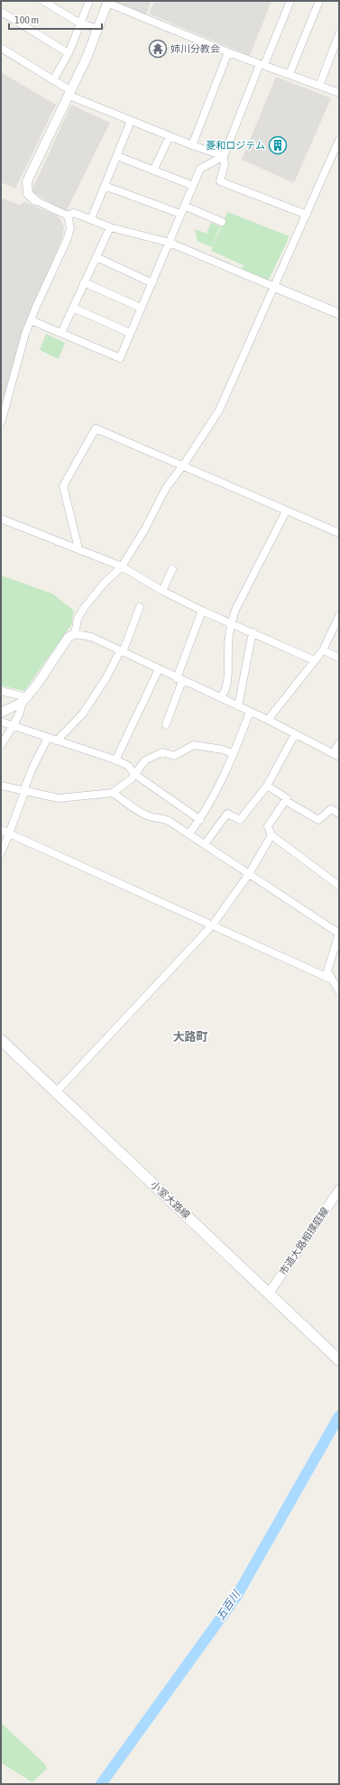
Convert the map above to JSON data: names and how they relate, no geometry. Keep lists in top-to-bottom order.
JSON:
{
  "streets": {
    "main road": ["小室大路線"],
    "street": ["市道大路相撲庭線"]
  },
  "crossings": [
    ["小室大路線", "市道大路相撲庭線"]
  ],
  "districts": ["大路町"],
  "water": ["五百川"],
  "places": {
    "temple": ["姉川分教会"],
    "building": ["菱和ロジテム"]
  },
  "scale_bar": "100 m"
}
